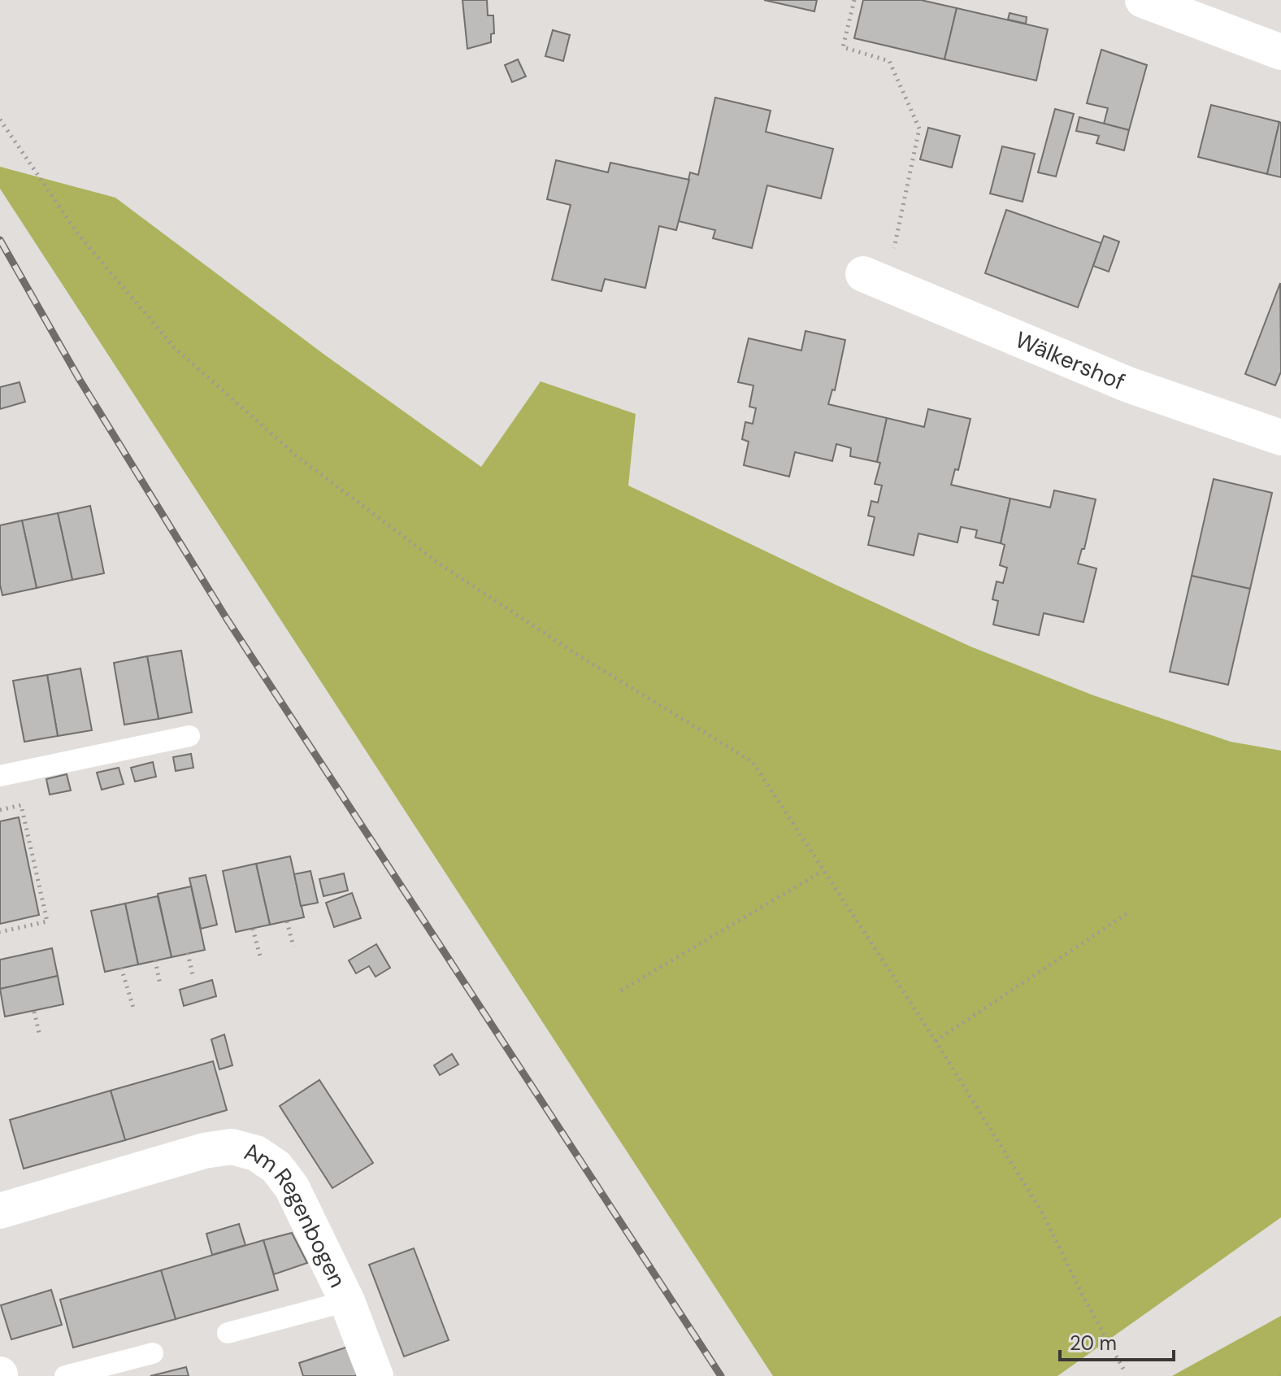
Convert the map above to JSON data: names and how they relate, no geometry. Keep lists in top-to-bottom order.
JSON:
{
  "streets": {
    "street": ["Wälkershof", "Am Regenbogen"]
  },
  "scale_bar": "20 m"
}
